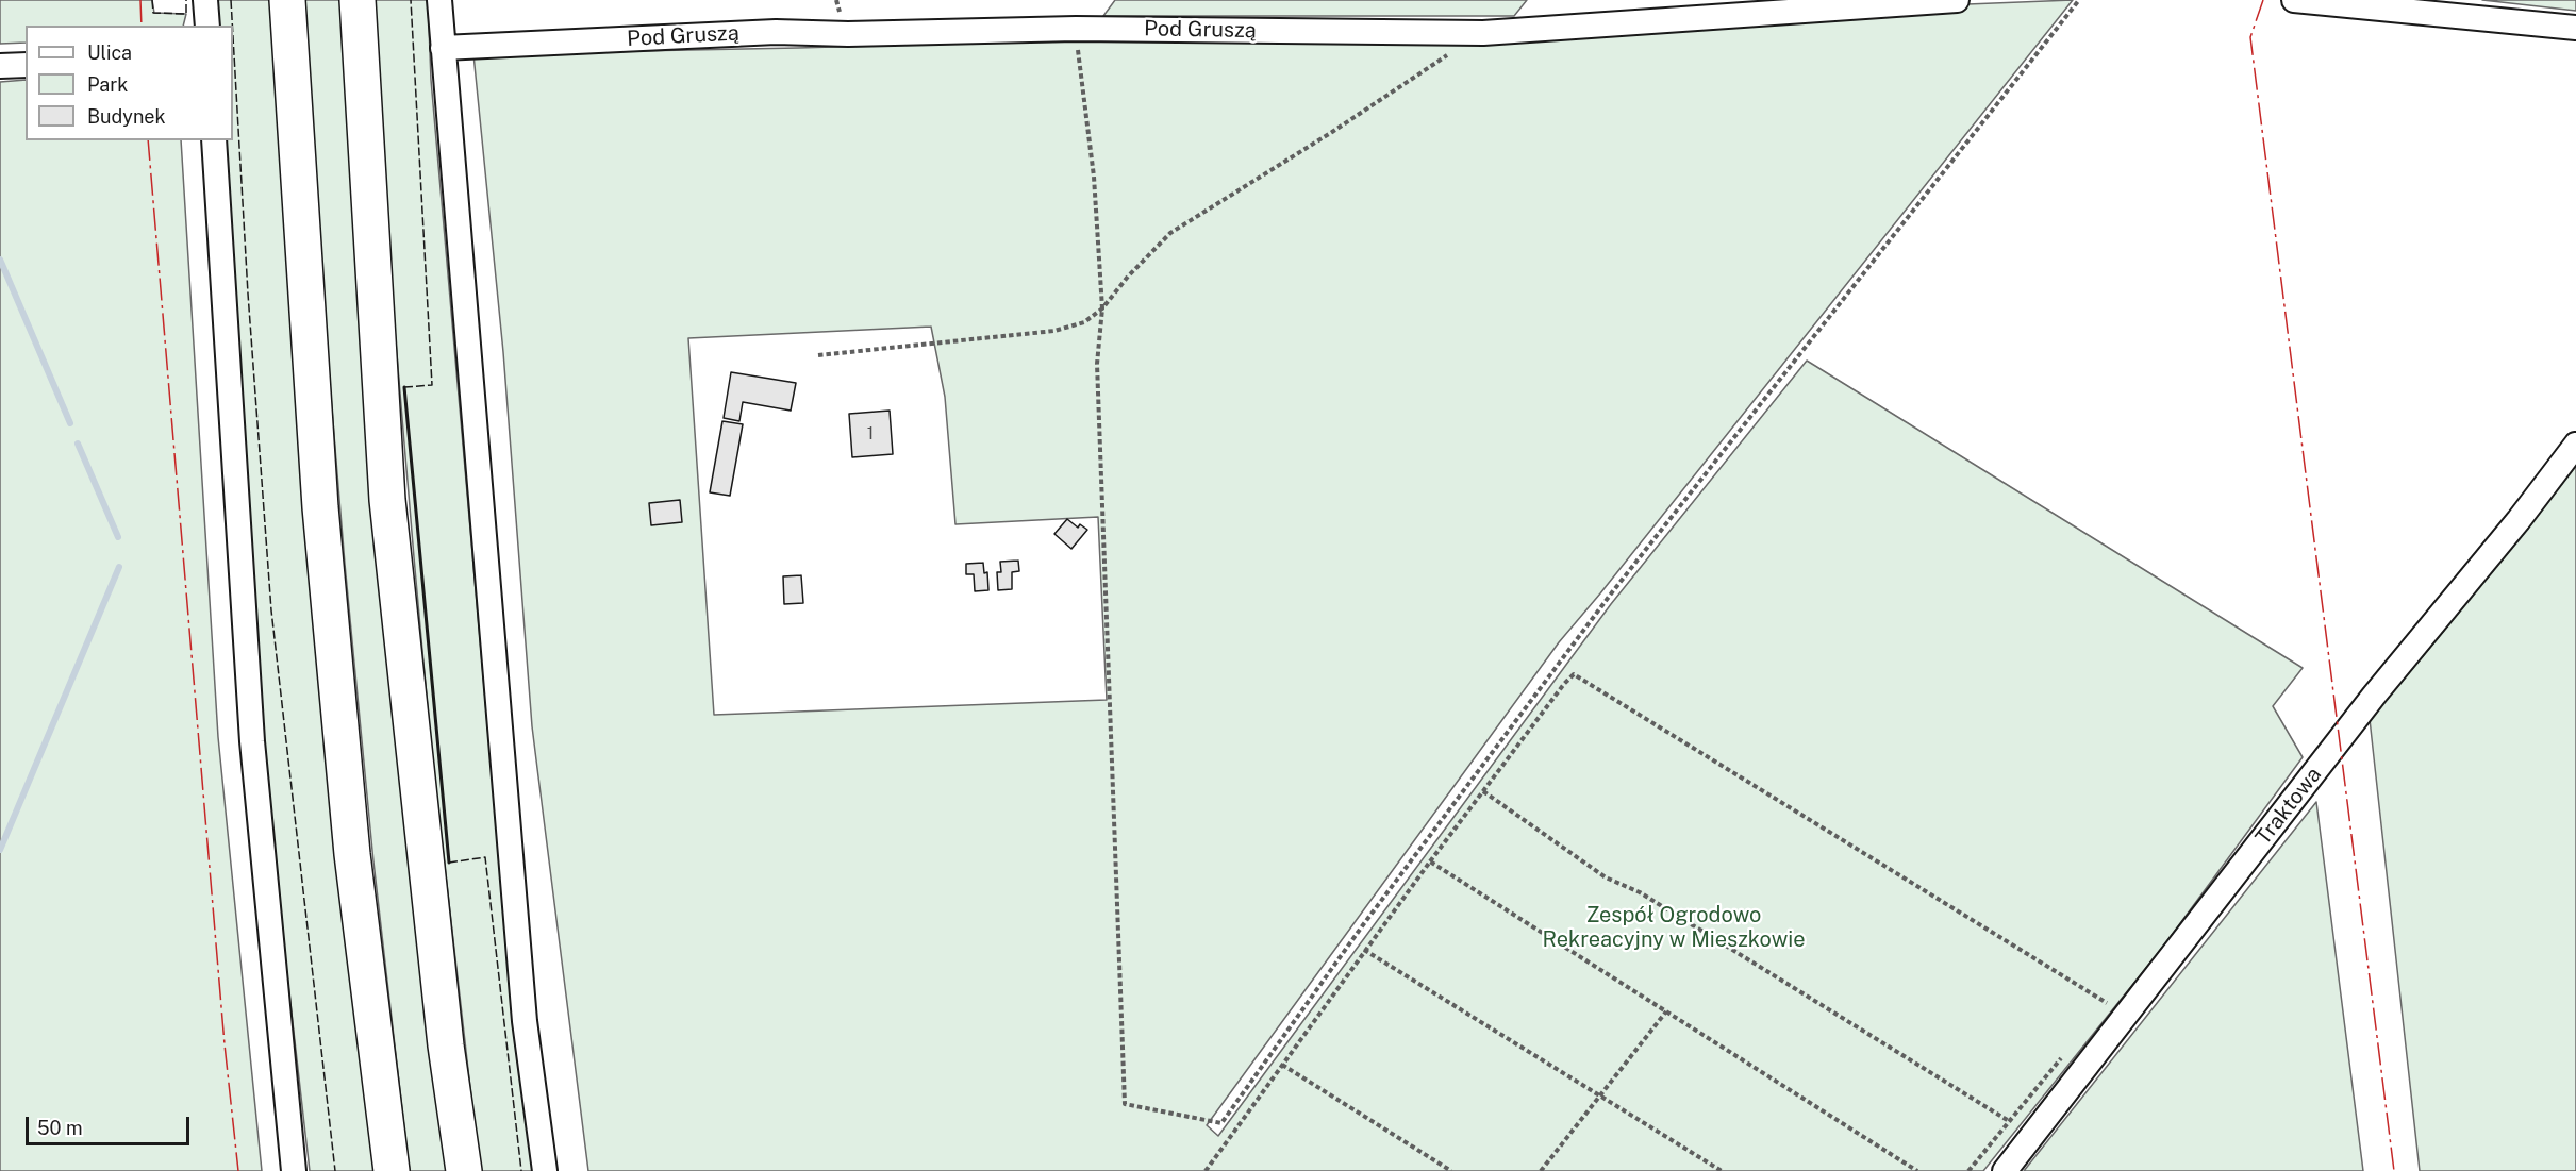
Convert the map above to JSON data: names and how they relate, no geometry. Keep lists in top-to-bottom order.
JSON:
{
  "streets": {
    "street": ["Pod Gruszą", "Traktowa"]
  },
  "parks": ["Zespół Ogrodowo Rekreacyjny w Mieszkowie"],
  "house_numbers": ["1"],
  "legend": ["Ulica", "Park", "Budynek"],
  "scale_bar": "50 m"
}
